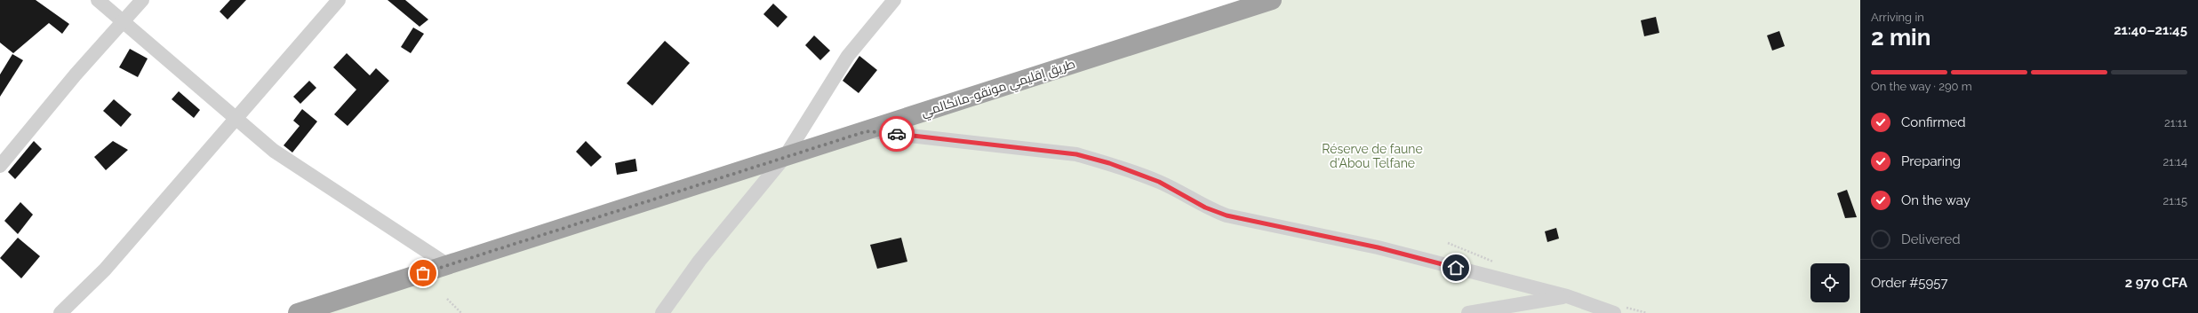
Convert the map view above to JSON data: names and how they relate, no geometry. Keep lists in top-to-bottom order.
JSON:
{
  "streets": {
    "highway": ["طريق إقليمي مونقو-مانكالمي"]
  },
  "parks": ["Réserve de faune d'Abou Telfane"],
  "page": {
    "heading": ["2 min", "Arriving in", "21:40–21:45"],
    "panel": ["Order #5957", "2 970 CFA"],
    "bar": "On the way · 290 m",
    "list": [
      ["Confirmed", "21:11"],
      ["Preparing", "21:14"],
      ["On the way", "21:15"],
      "Delivered"
    ]
  }
}
